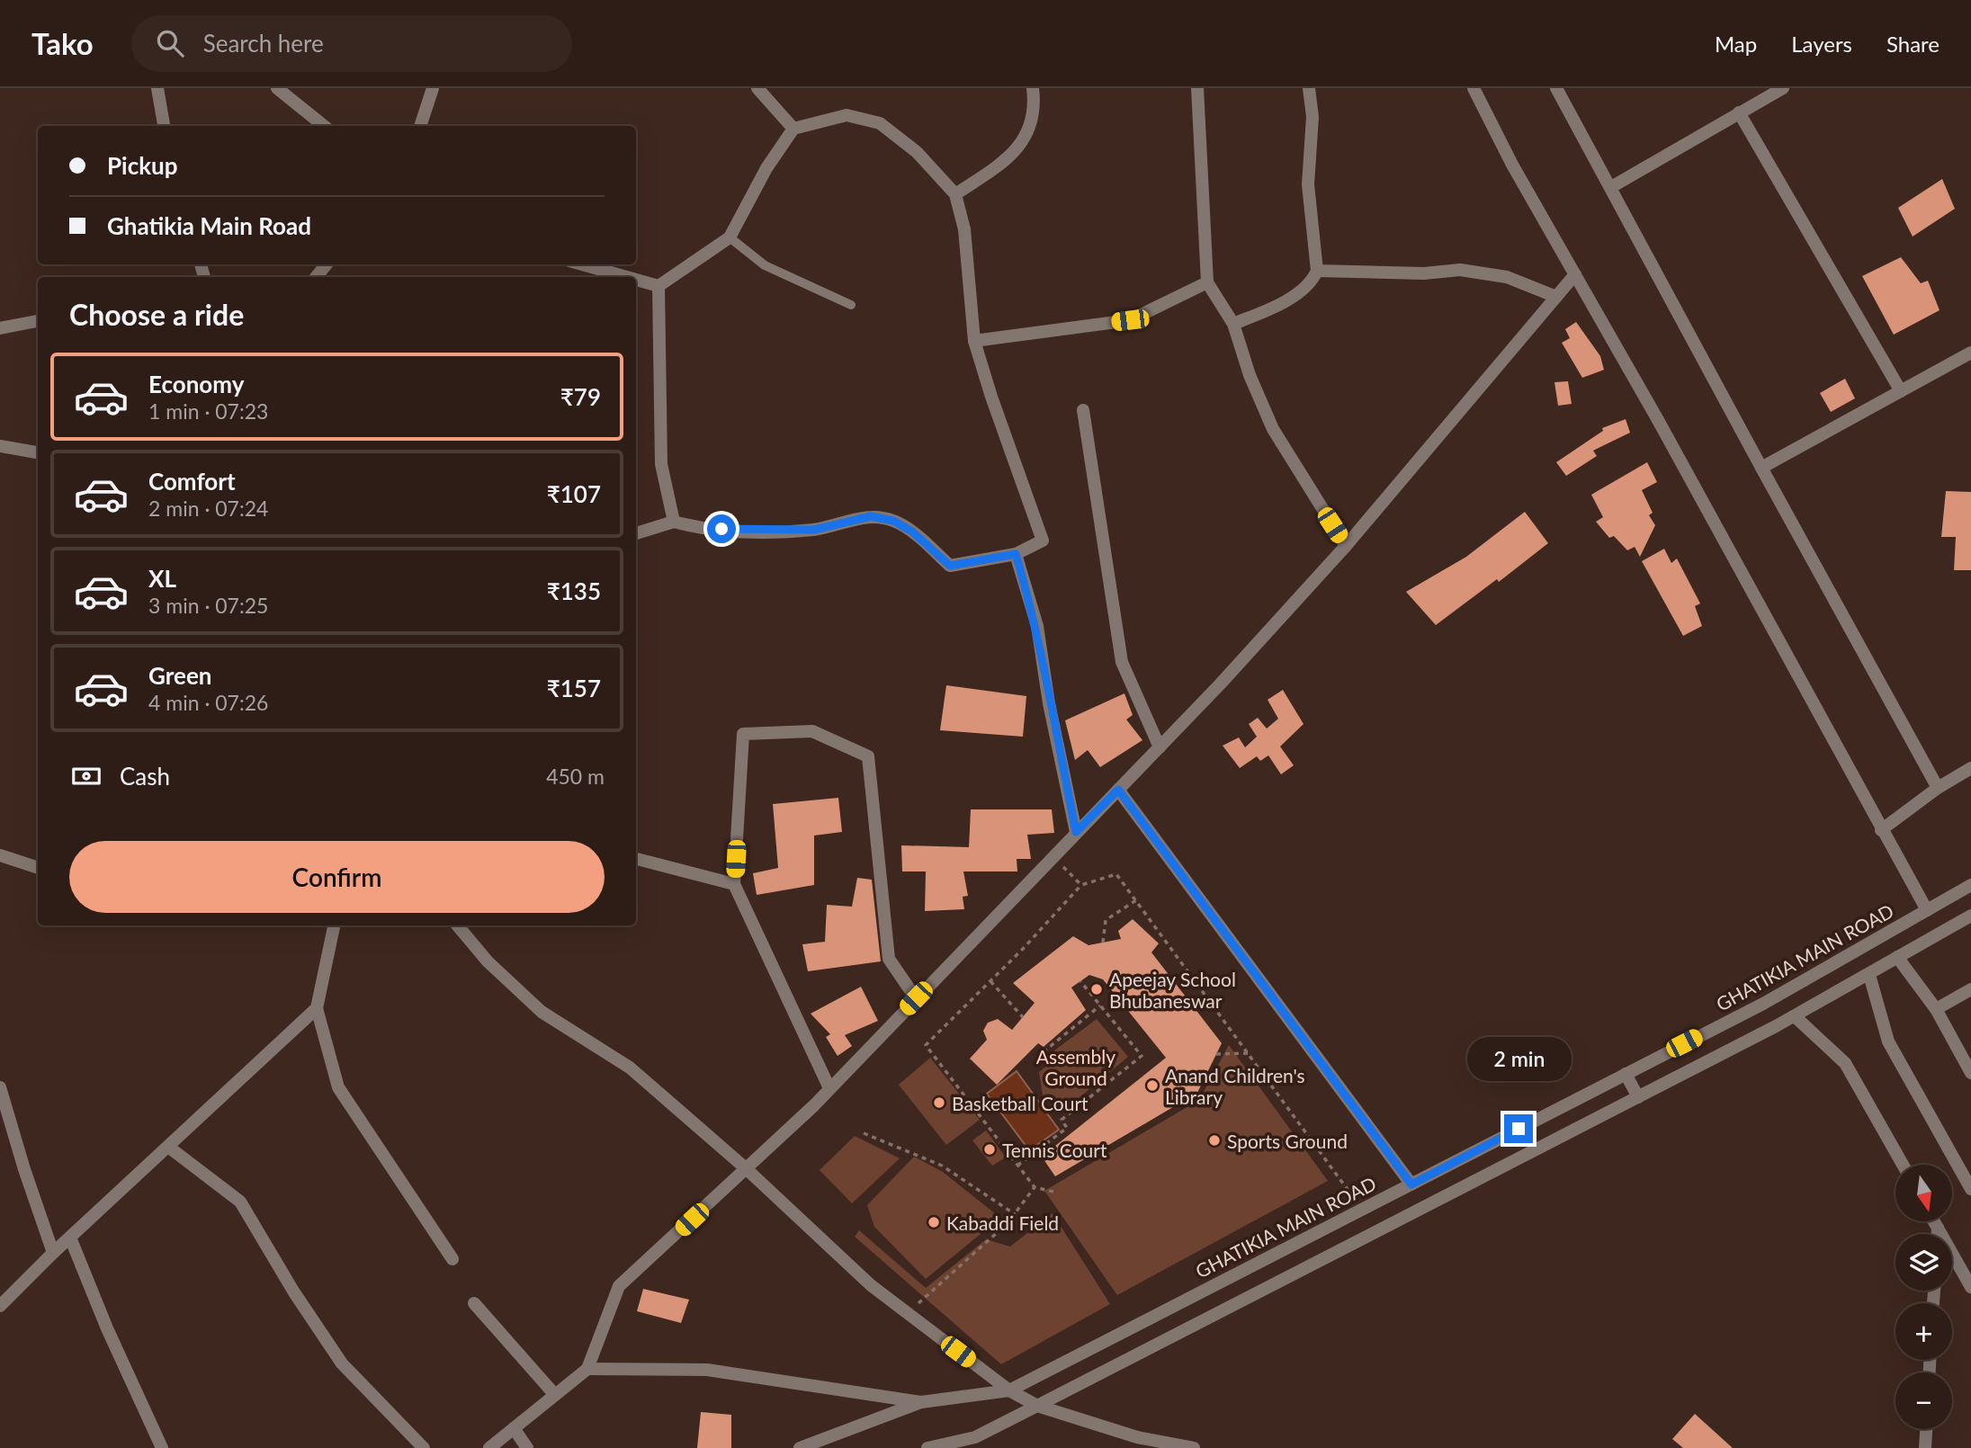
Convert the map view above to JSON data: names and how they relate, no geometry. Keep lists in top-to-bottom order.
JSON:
{
  "streets": {
    "street": ["GHATIKIA MAIN ROAD"]
  },
  "parks": ["Assembly Ground"],
  "places": [
    "Apeejay School Bhubaneswar",
    "Anand Children's Library",
    "Basketball Court",
    "Sports Ground",
    "Tennis Court",
    "Kabaddi Field"
  ],
  "north": "bottom",
  "page": {
    "header": "Tako",
    "search": "Search here",
    "nav": ["Map", "Layers", "Share"],
    "banner": ["Pickup", "Ghatikia Main Road"],
    "heading": "Choose a ride",
    "list": [
      {
        "name": "Economy",
        "note": "1 min · 07:23",
        "value": "₹79"
      },
      {
        "name": "Comfort",
        "note": "2 min · 07:24",
        "value": "₹107"
      },
      {
        "name": "XL",
        "note": "3 min · 07:25",
        "value": "₹135"
      },
      {
        "name": "Green",
        "note": "4 min · 07:26",
        "value": "₹157"
      }
    ],
    "pay": ["Cash", "450 m"],
    "buttons": "Confirm",
    "bubble": "2 min",
    "map_buttons": ["+", "−"]
  }
}
